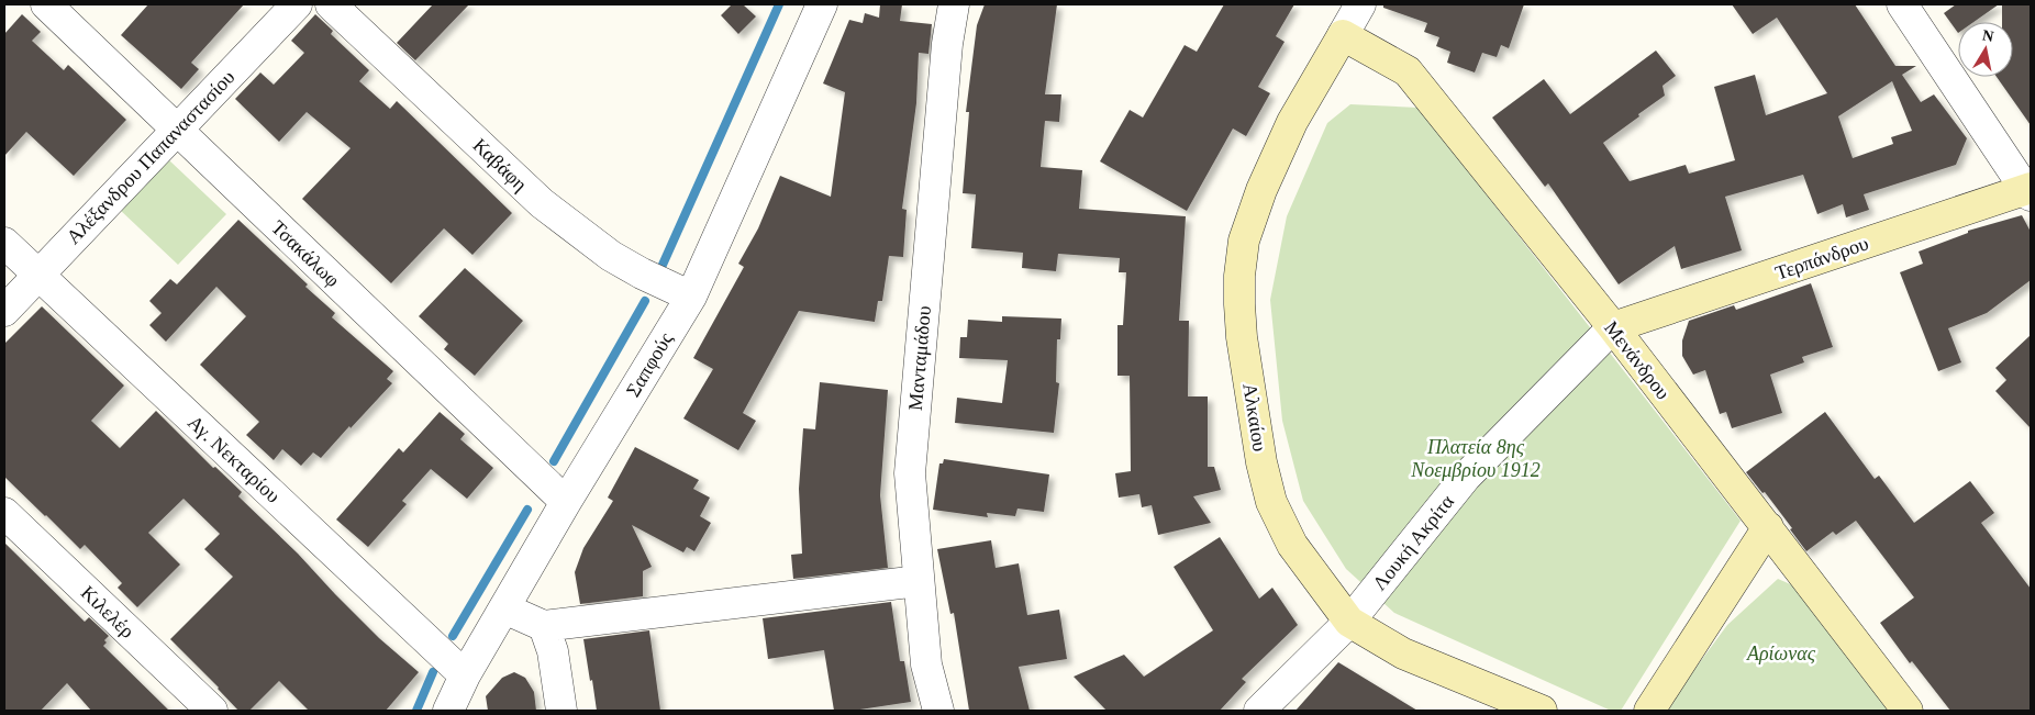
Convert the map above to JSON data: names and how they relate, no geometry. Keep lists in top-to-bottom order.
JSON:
{
  "streets": {
    "street": [
      "Αλέξανδρου Παπαναστασίου",
      "Καβάφη",
      "Τσακάλωφ",
      "Τερπάνδρου",
      "Μανταμάδου",
      "Μενάνδρου",
      "Σαπφούς",
      "Αλκαίου",
      "Αγ. Νεκταρίου",
      "Λουκή Ακρίτα",
      "Κιλελέρ"
    ]
  },
  "crossings": [
    ["Αλέξανδρου Παπαναστασίου", "Τσακάλωφ"],
    ["Αλέξανδρου Παπαναστασίου", "Αγ. Νεκταρίου"],
    ["Καβάφη", "Σαπφούς"],
    ["Τσακάλωφ", "Σαπφούς"],
    ["Τερπάνδρου", "Μενάνδρου"],
    ["Τερπάνδρου", "Λουκή Ακρίτα"],
    ["Μενάνδρου", "Αλκαίου"],
    ["Μενάνδρου", "Λουκή Ακρίτα"],
    ["Σαπφούς", "Αγ. Νεκταρίου"],
    ["Αλκαίου", "Λουκή Ακρίτα"]
  ],
  "parks": ["Πλατεία 8ης Νοεμβρίου 1912", "Αρίωνας"],
  "north": "top"
}
